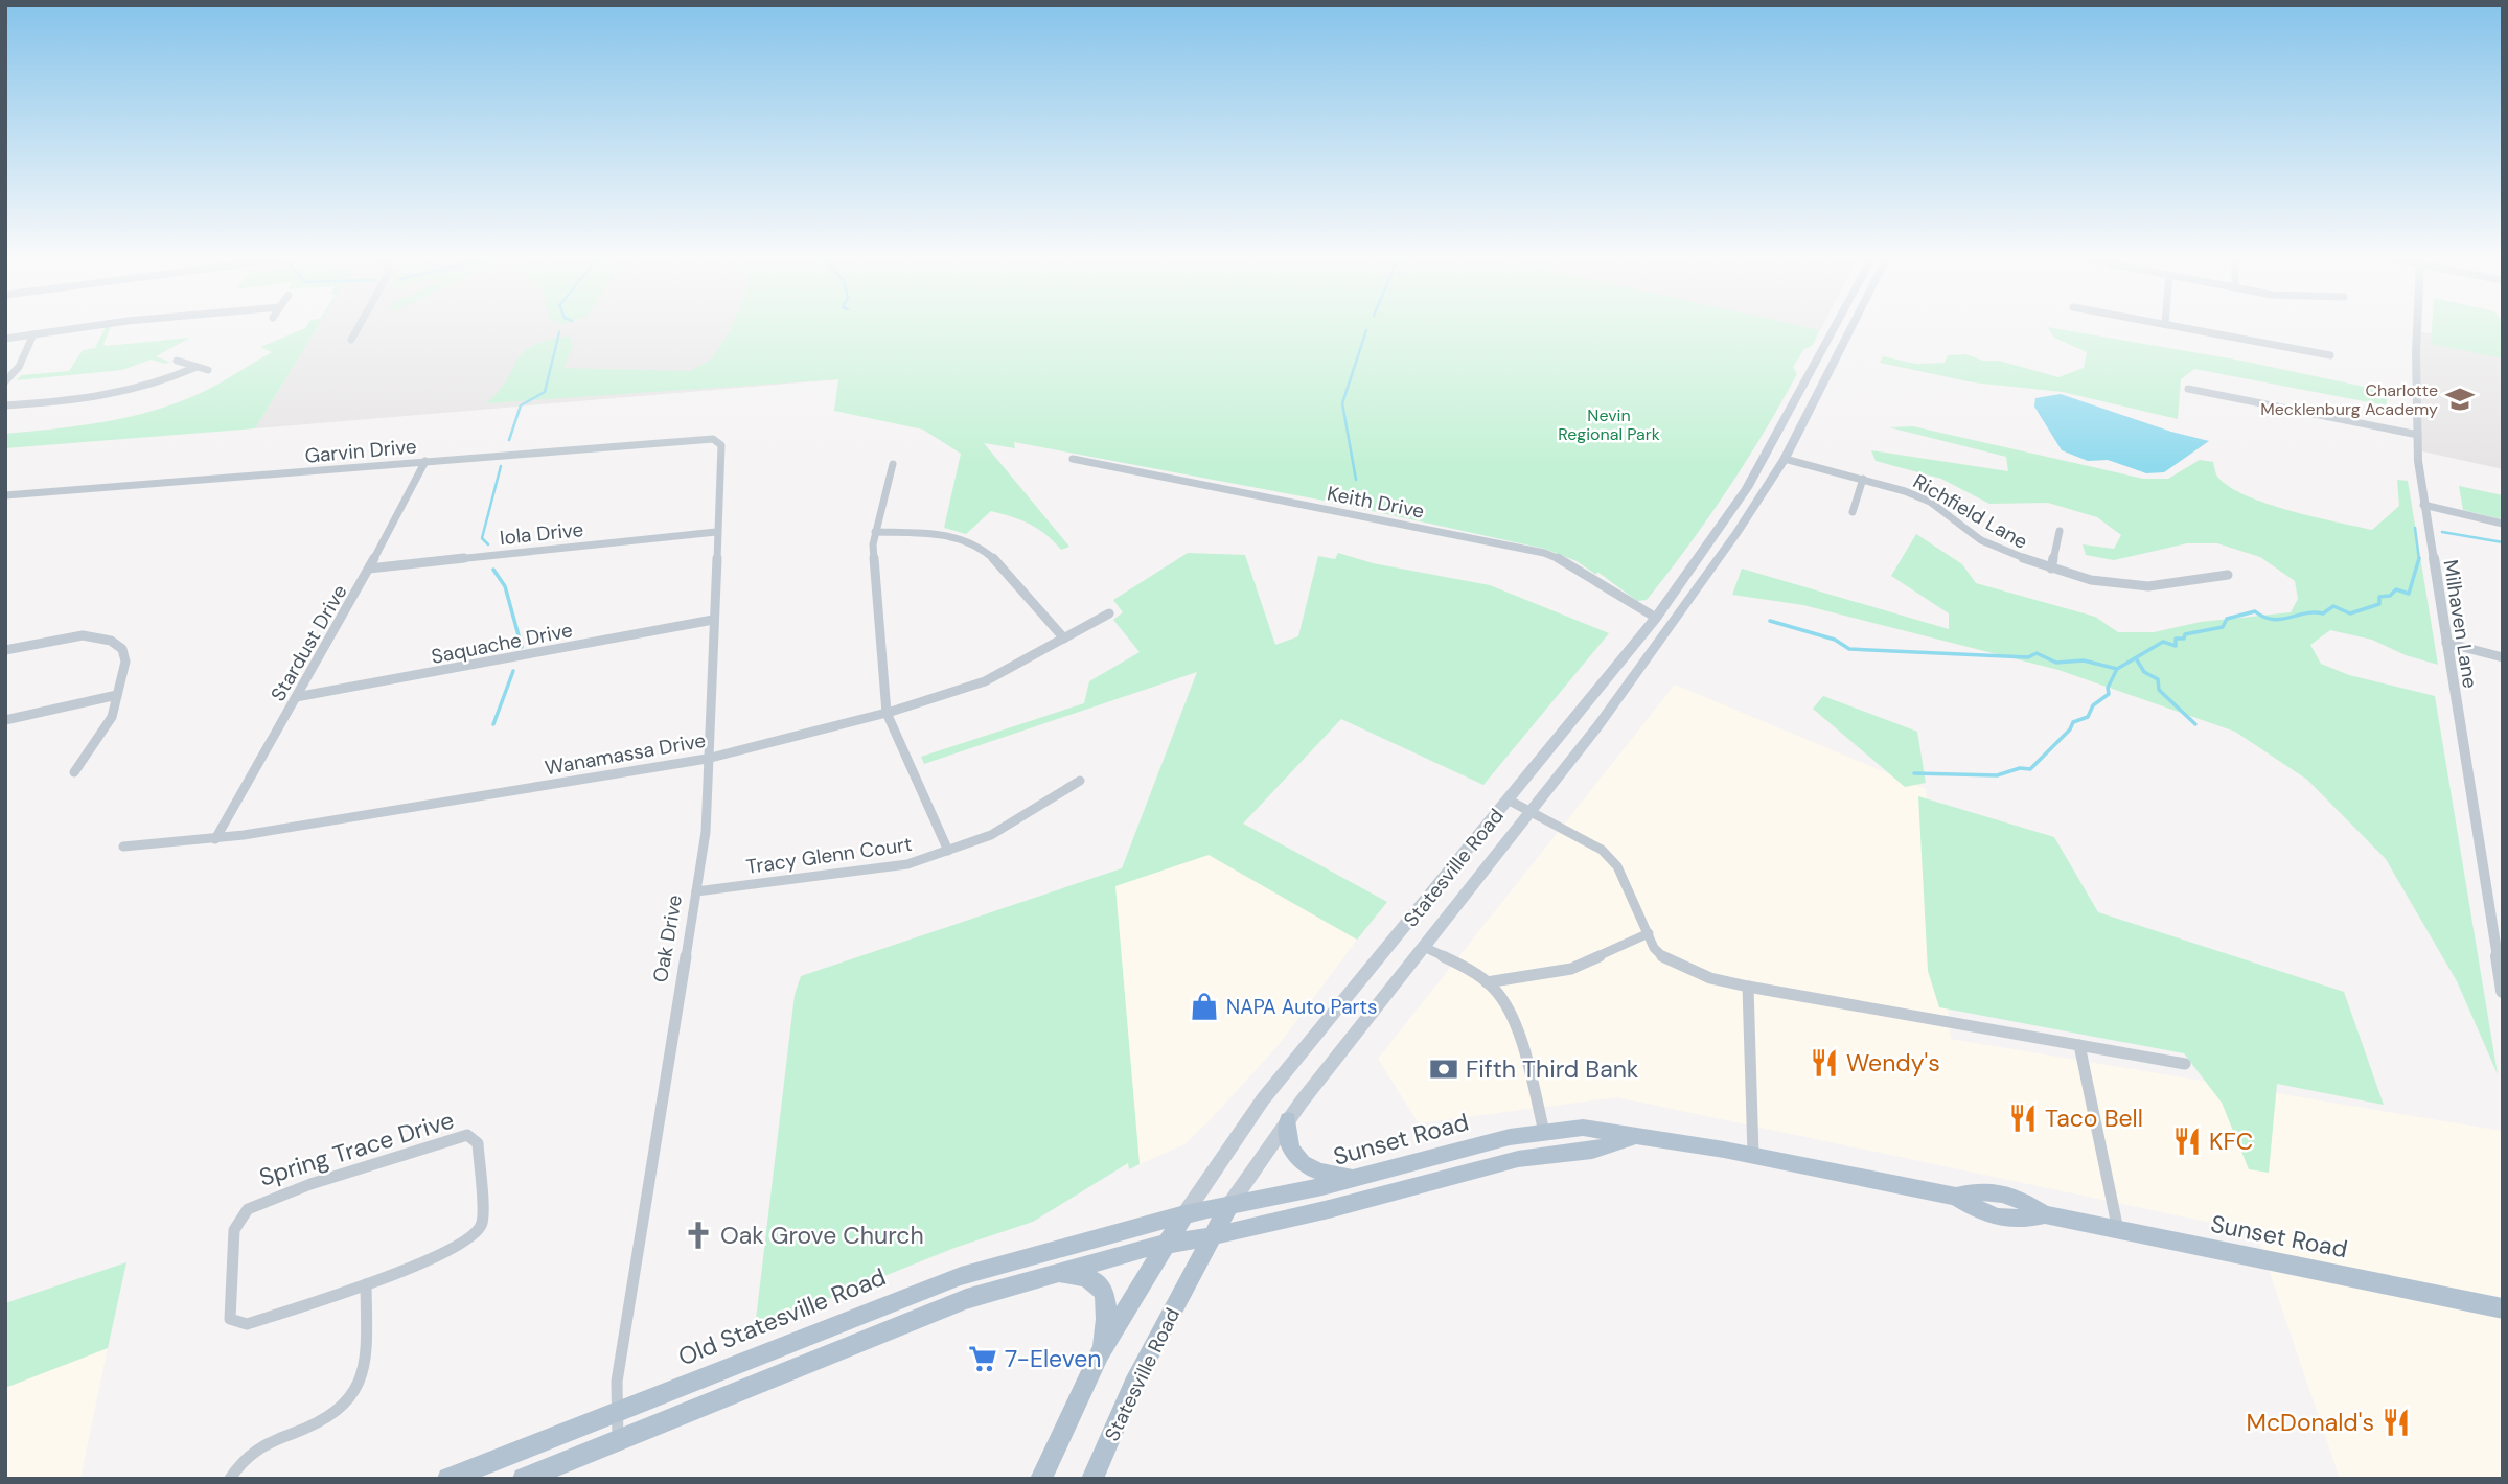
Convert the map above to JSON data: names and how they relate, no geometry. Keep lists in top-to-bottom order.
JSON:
{
  "streets": {
    "main road": ["Statesville Road", "Sunset Road", "Old Statesville Road"],
    "street": [
      "Garvin Drive",
      "Keith Drive",
      "Richfield Lane",
      "Iola Drive",
      "Milhaven Lane",
      "Stardust Drive",
      "Saquache Drive",
      "Wanamassa Drive",
      "Tracy Glenn Court",
      "Oak Drive",
      "Spring Trace Drive"
    ]
  },
  "crossings": [
    ["Garvin Drive", "Stardust Drive"],
    ["Garvin Drive", "Oak Drive"],
    ["Keith Drive", "Statesville Road"],
    ["Richfield Lane", "Statesville Road"],
    ["Iola Drive", "Stardust Drive"],
    ["Iola Drive", "Oak Drive"],
    ["Stardust Drive", "Saquache Drive"],
    ["Stardust Drive", "Wanamassa Drive"],
    ["Saquache Drive", "Oak Drive"],
    ["Wanamassa Drive", "Oak Drive"],
    ["Tracy Glenn Court", "Oak Drive"],
    ["Statesville Road", "Sunset Road"],
    ["Statesville Road", "Old Statesville Road"],
    ["Oak Drive", "Old Statesville Road"],
    ["Sunset Road", "Old Statesville Road"]
  ],
  "parks": ["Nevin Regional Park"],
  "places": {
    "school or university": ["Charlotte Mecklenburg Academy"],
    "shop": ["NAPA Auto Parts"],
    "restaurant": [
      "Wendy's",
      "Taco Bell",
      "KFC",
      "McDonald's"
    ],
    "bank": ["Fifth Third Bank"],
    "church": ["Oak Grove Church"],
    "supermarket": ["7-Eleven"]
  }
}
